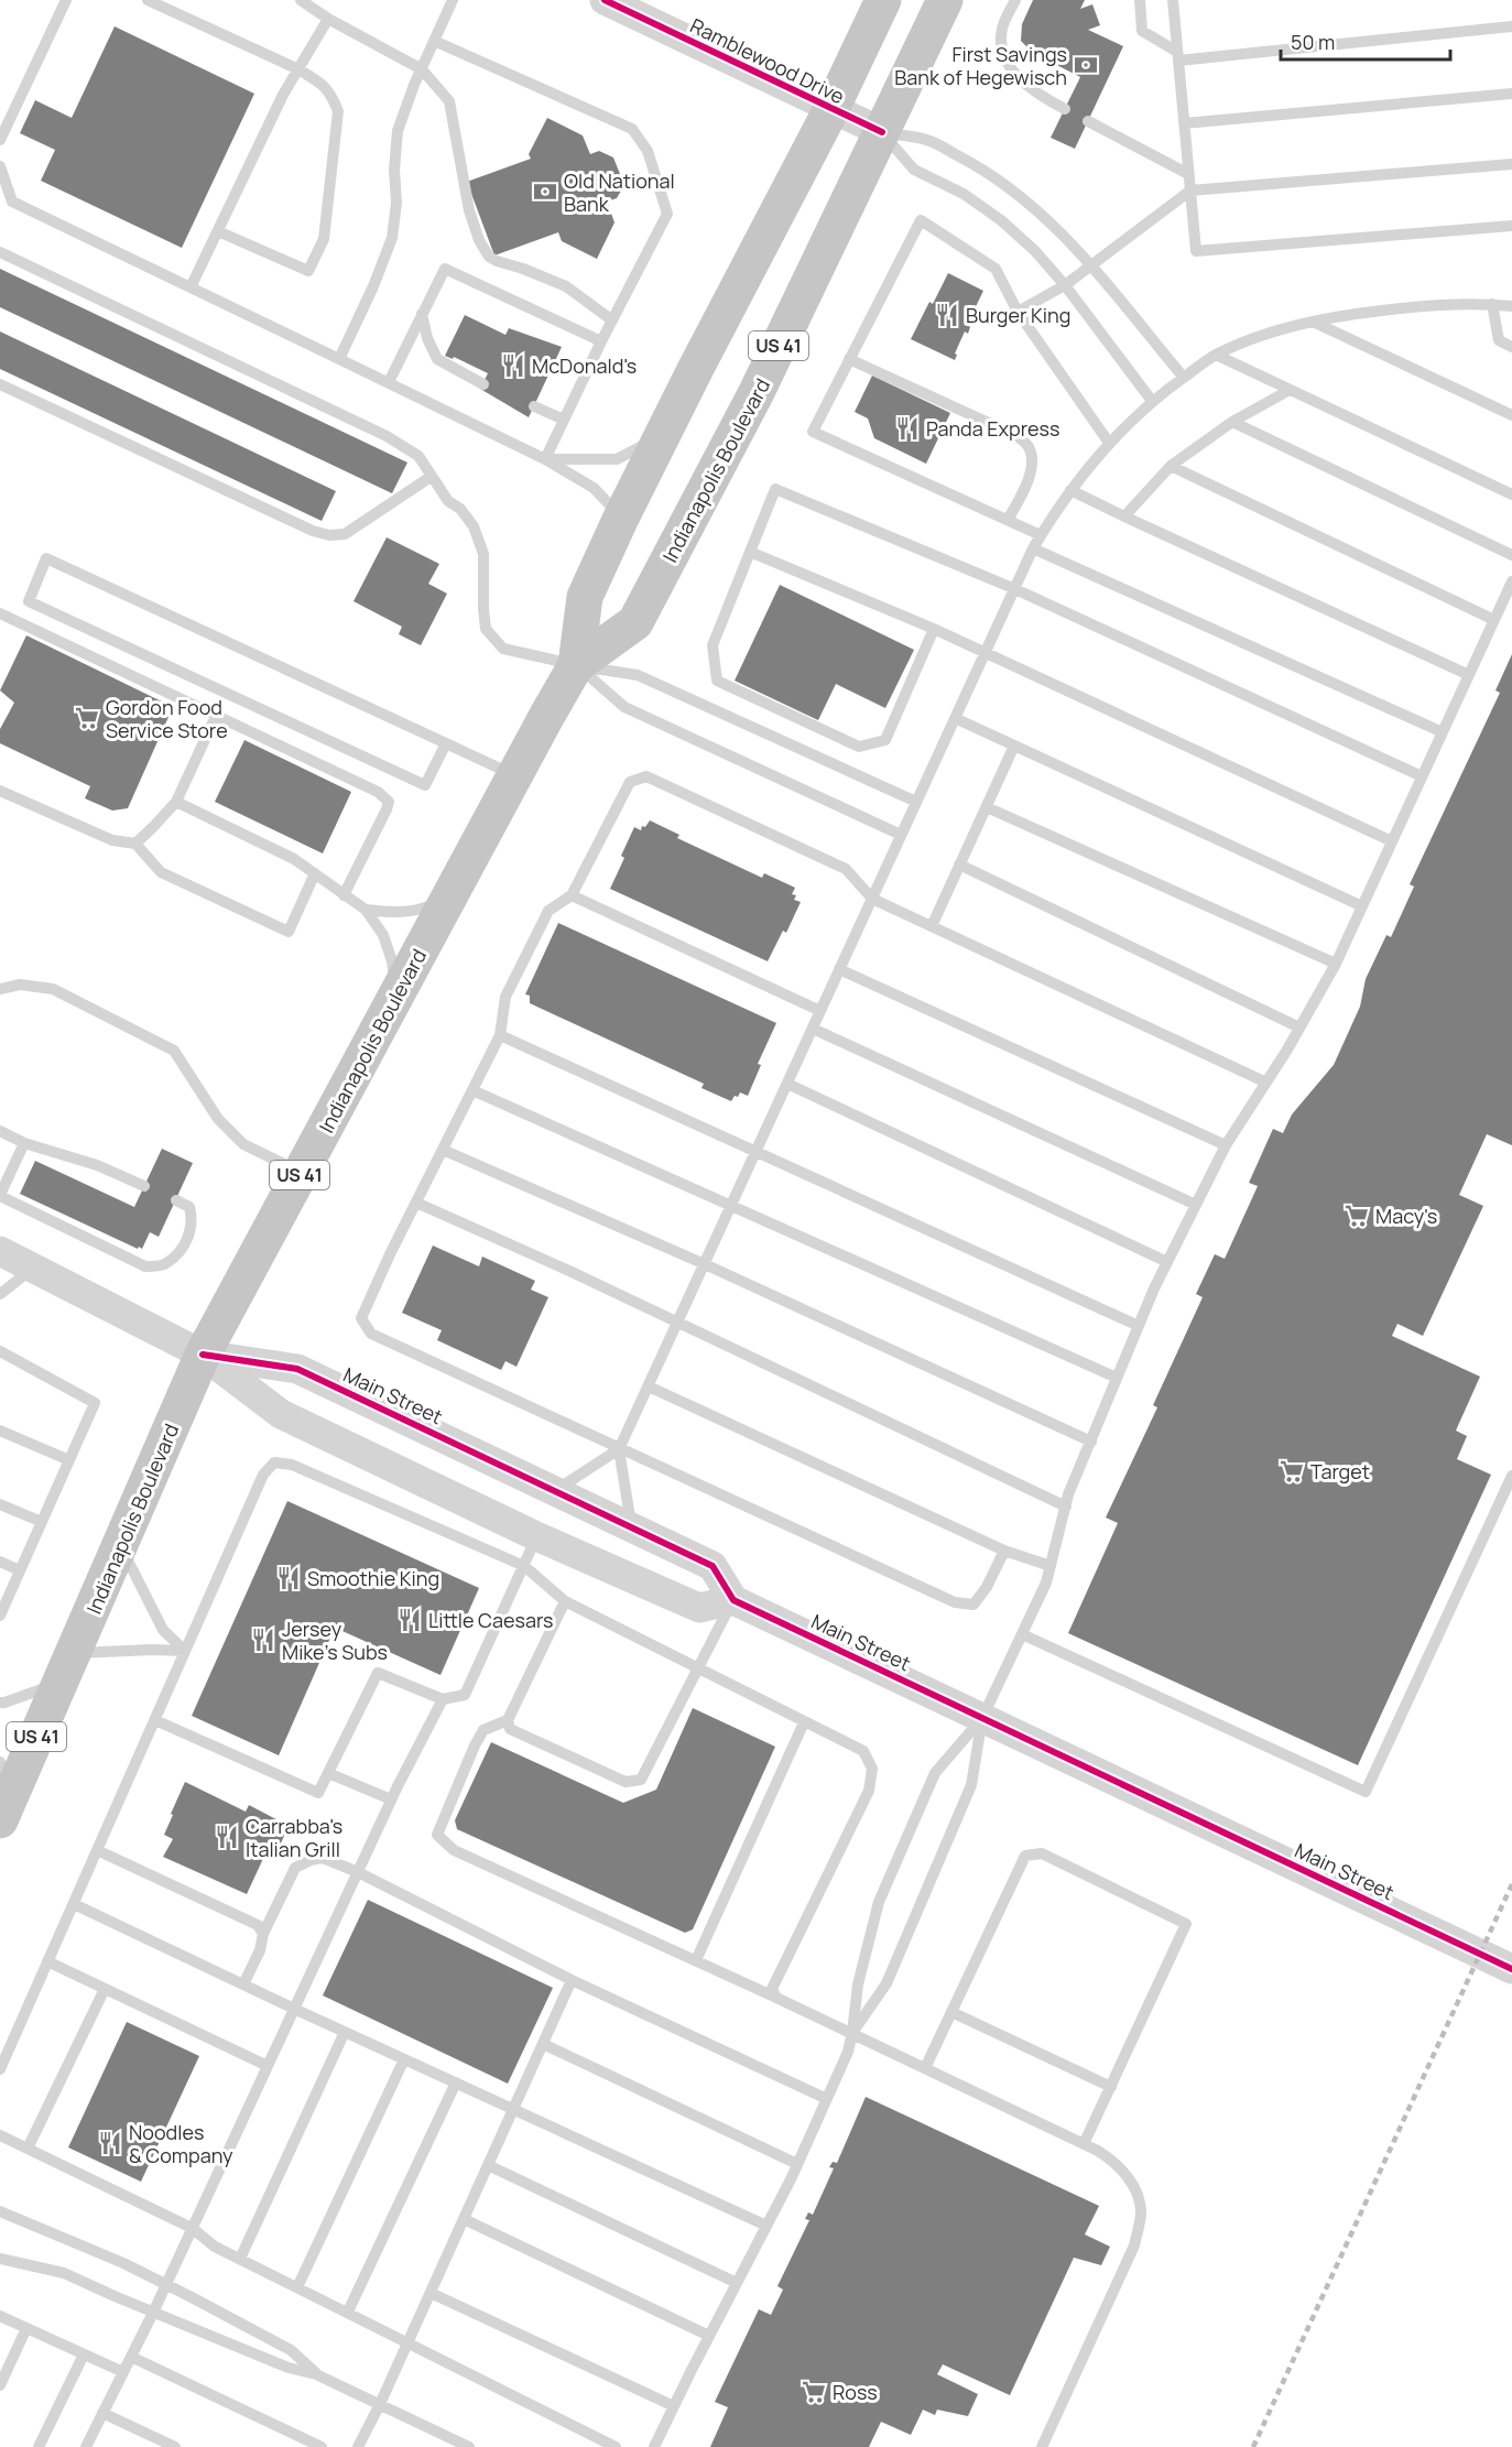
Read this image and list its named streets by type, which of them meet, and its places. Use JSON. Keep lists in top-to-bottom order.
{
  "streets": {
    "highway": ["US 41", "Indianapolis Boulevard"],
    "street": ["Ramblewood Drive", "Main Street"]
  },
  "crossings": [
    ["Ramblewood Drive", "Indianapolis Boulevard"],
    ["Indianapolis Boulevard", "Main Street"]
  ],
  "places": {
    "bank": ["First Savings Bank of Hegewisch", "Old National Bank"],
    "restaurant": [
      "Burger King",
      "McDonald's",
      "Panda Express",
      "Smoothie King",
      "Little Caesars",
      "Jersey Mike's Subs",
      "Carrabba's Italian Grill",
      "Noodles & Company"
    ],
    "supermarket": [
      "Gordon Food Service Store",
      "Macy's",
      "Target",
      "Ross"
    ]
  },
  "scale_bar": "50 m"
}
